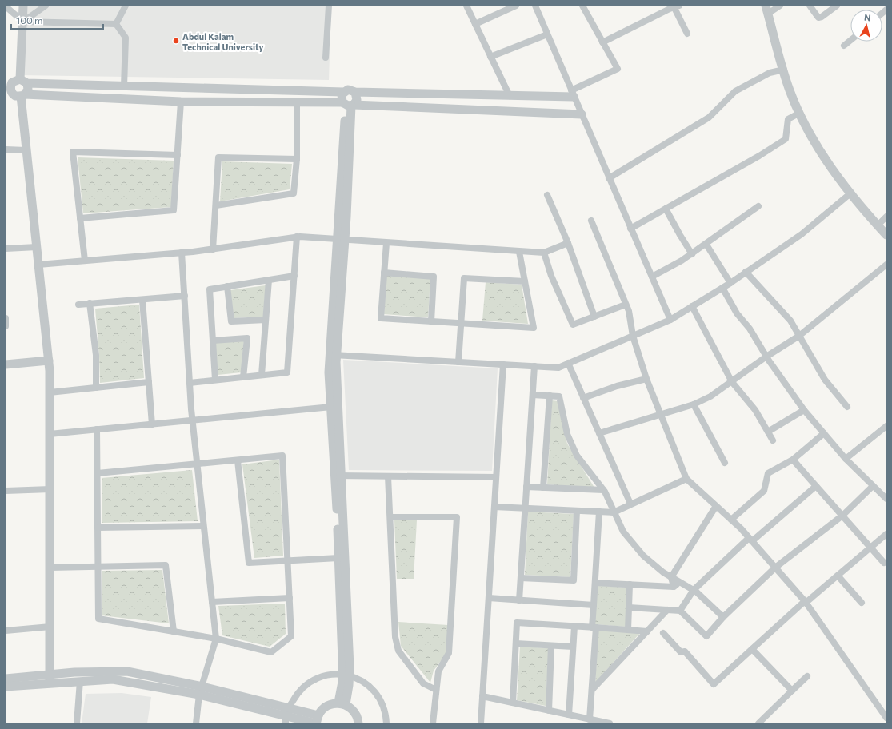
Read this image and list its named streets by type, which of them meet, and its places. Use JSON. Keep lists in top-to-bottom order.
{
  "places": ["Abdul Kalam Technical University"],
  "scale_bar": "100 m",
  "north": "top"
}
